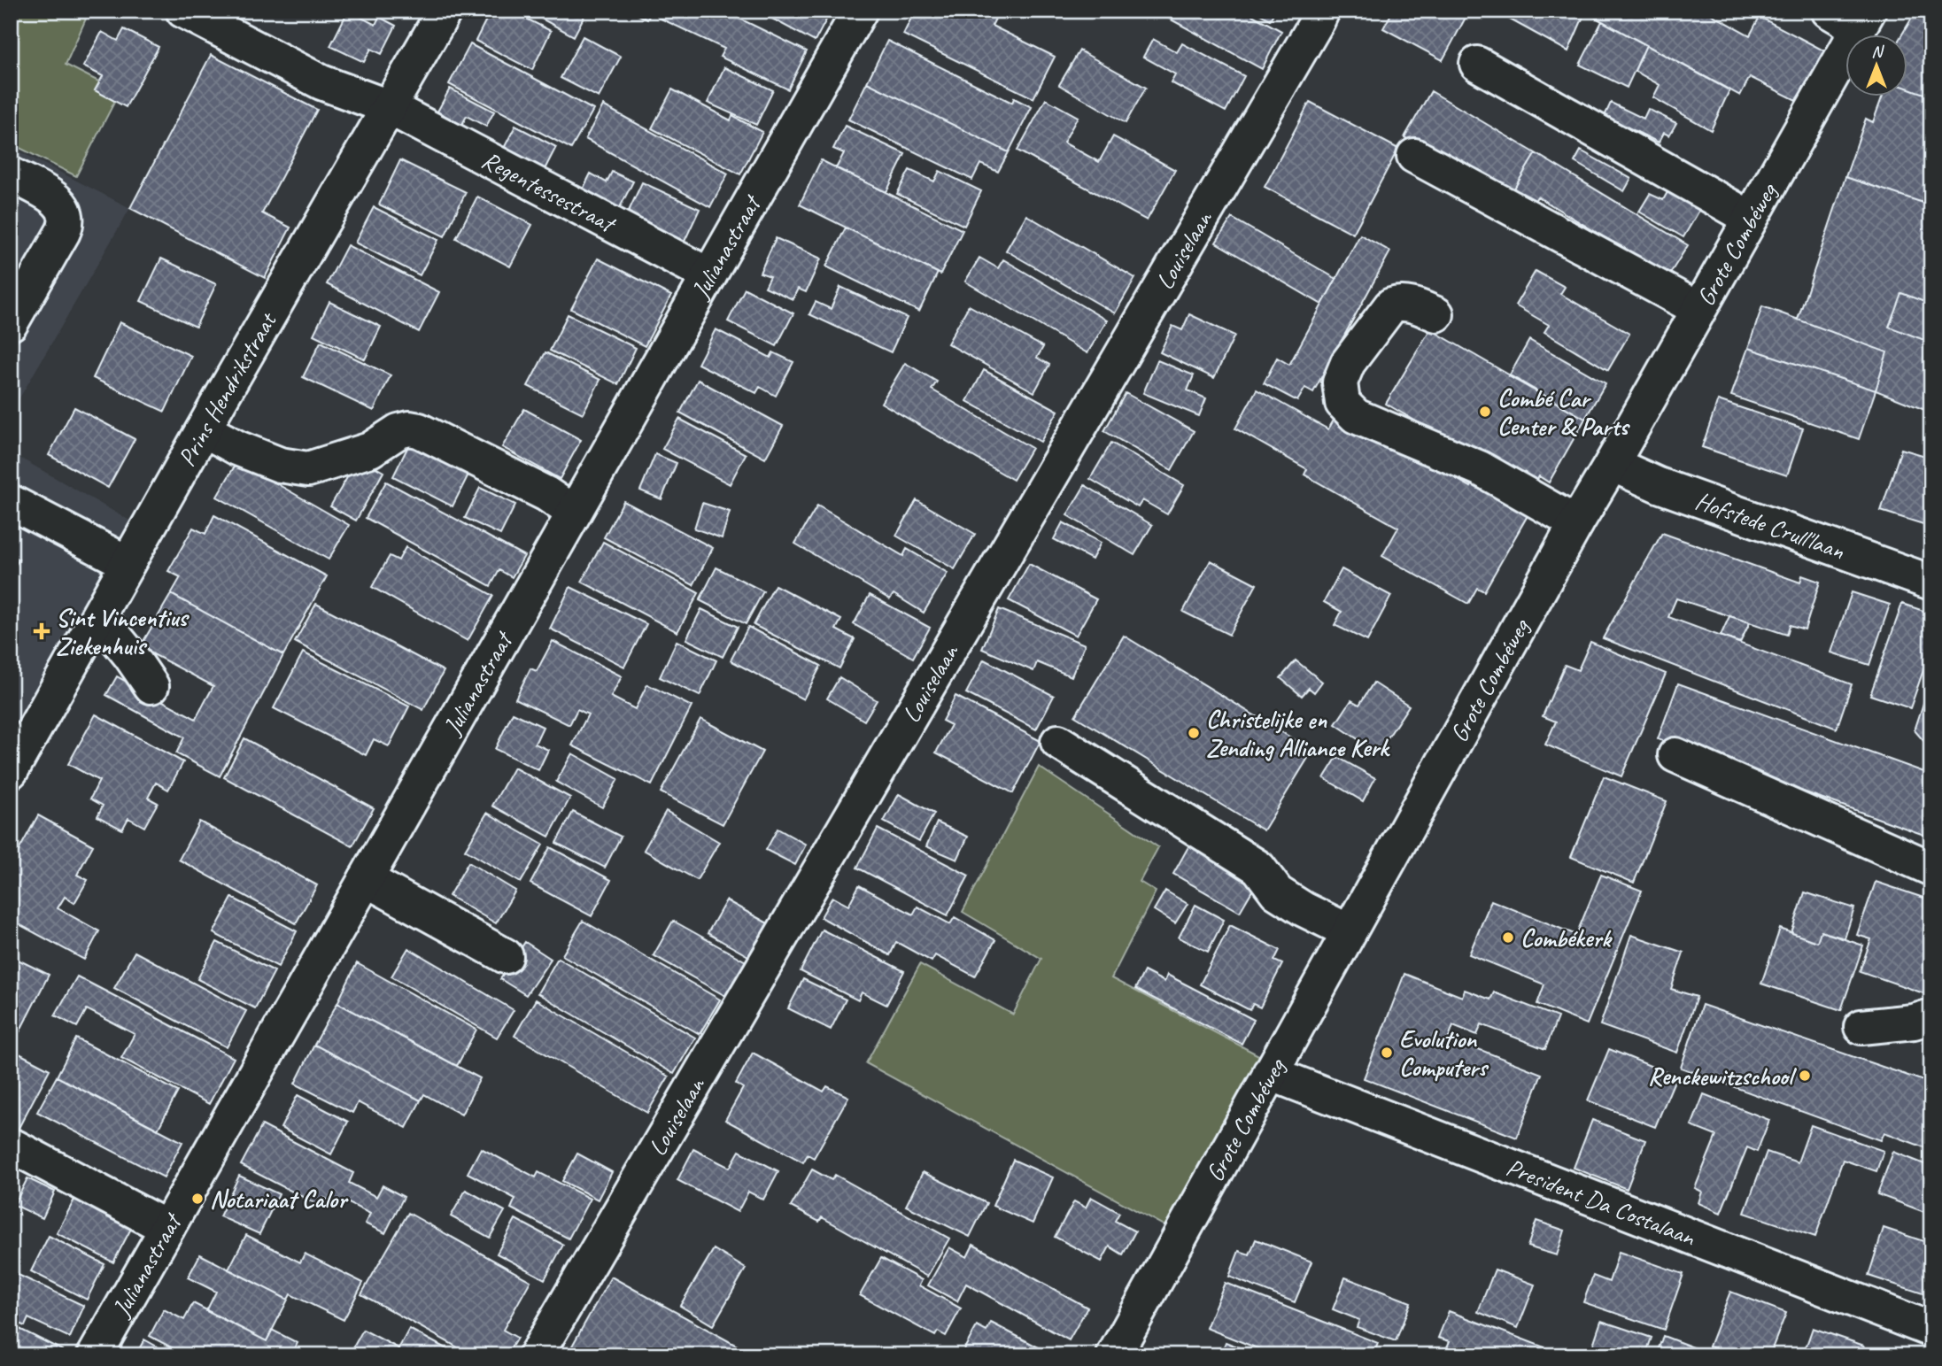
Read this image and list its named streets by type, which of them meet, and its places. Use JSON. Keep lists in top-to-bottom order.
{
  "streets": {
    "street": [
      "Regentessestraat",
      "Grote Combéweg",
      "Julianastraat",
      "Louiselaan",
      "Prins Hendrikstraat",
      "Hofstede Crull'laan",
      "President Da Costalaan"
    ]
  },
  "crossings": [
    ["Regentessestraat", "Julianastraat"],
    ["Regentessestraat", "Prins Hendrikstraat"],
    ["Grote Combéweg", "Hofstede Crull'laan"],
    ["Grote Combéweg", "President Da Costalaan"]
  ],
  "places": {
    "other": [
      "Combé Car Center & Parts",
      "Christelijke en Zending Alliance Kerk",
      "Combékerk",
      "Evolution Computers",
      "Renckewitzschool",
      "Notariaat Calor"
    ],
    "health": ["Sint Vincentius Ziekenhuis"]
  },
  "north": "top"
}
